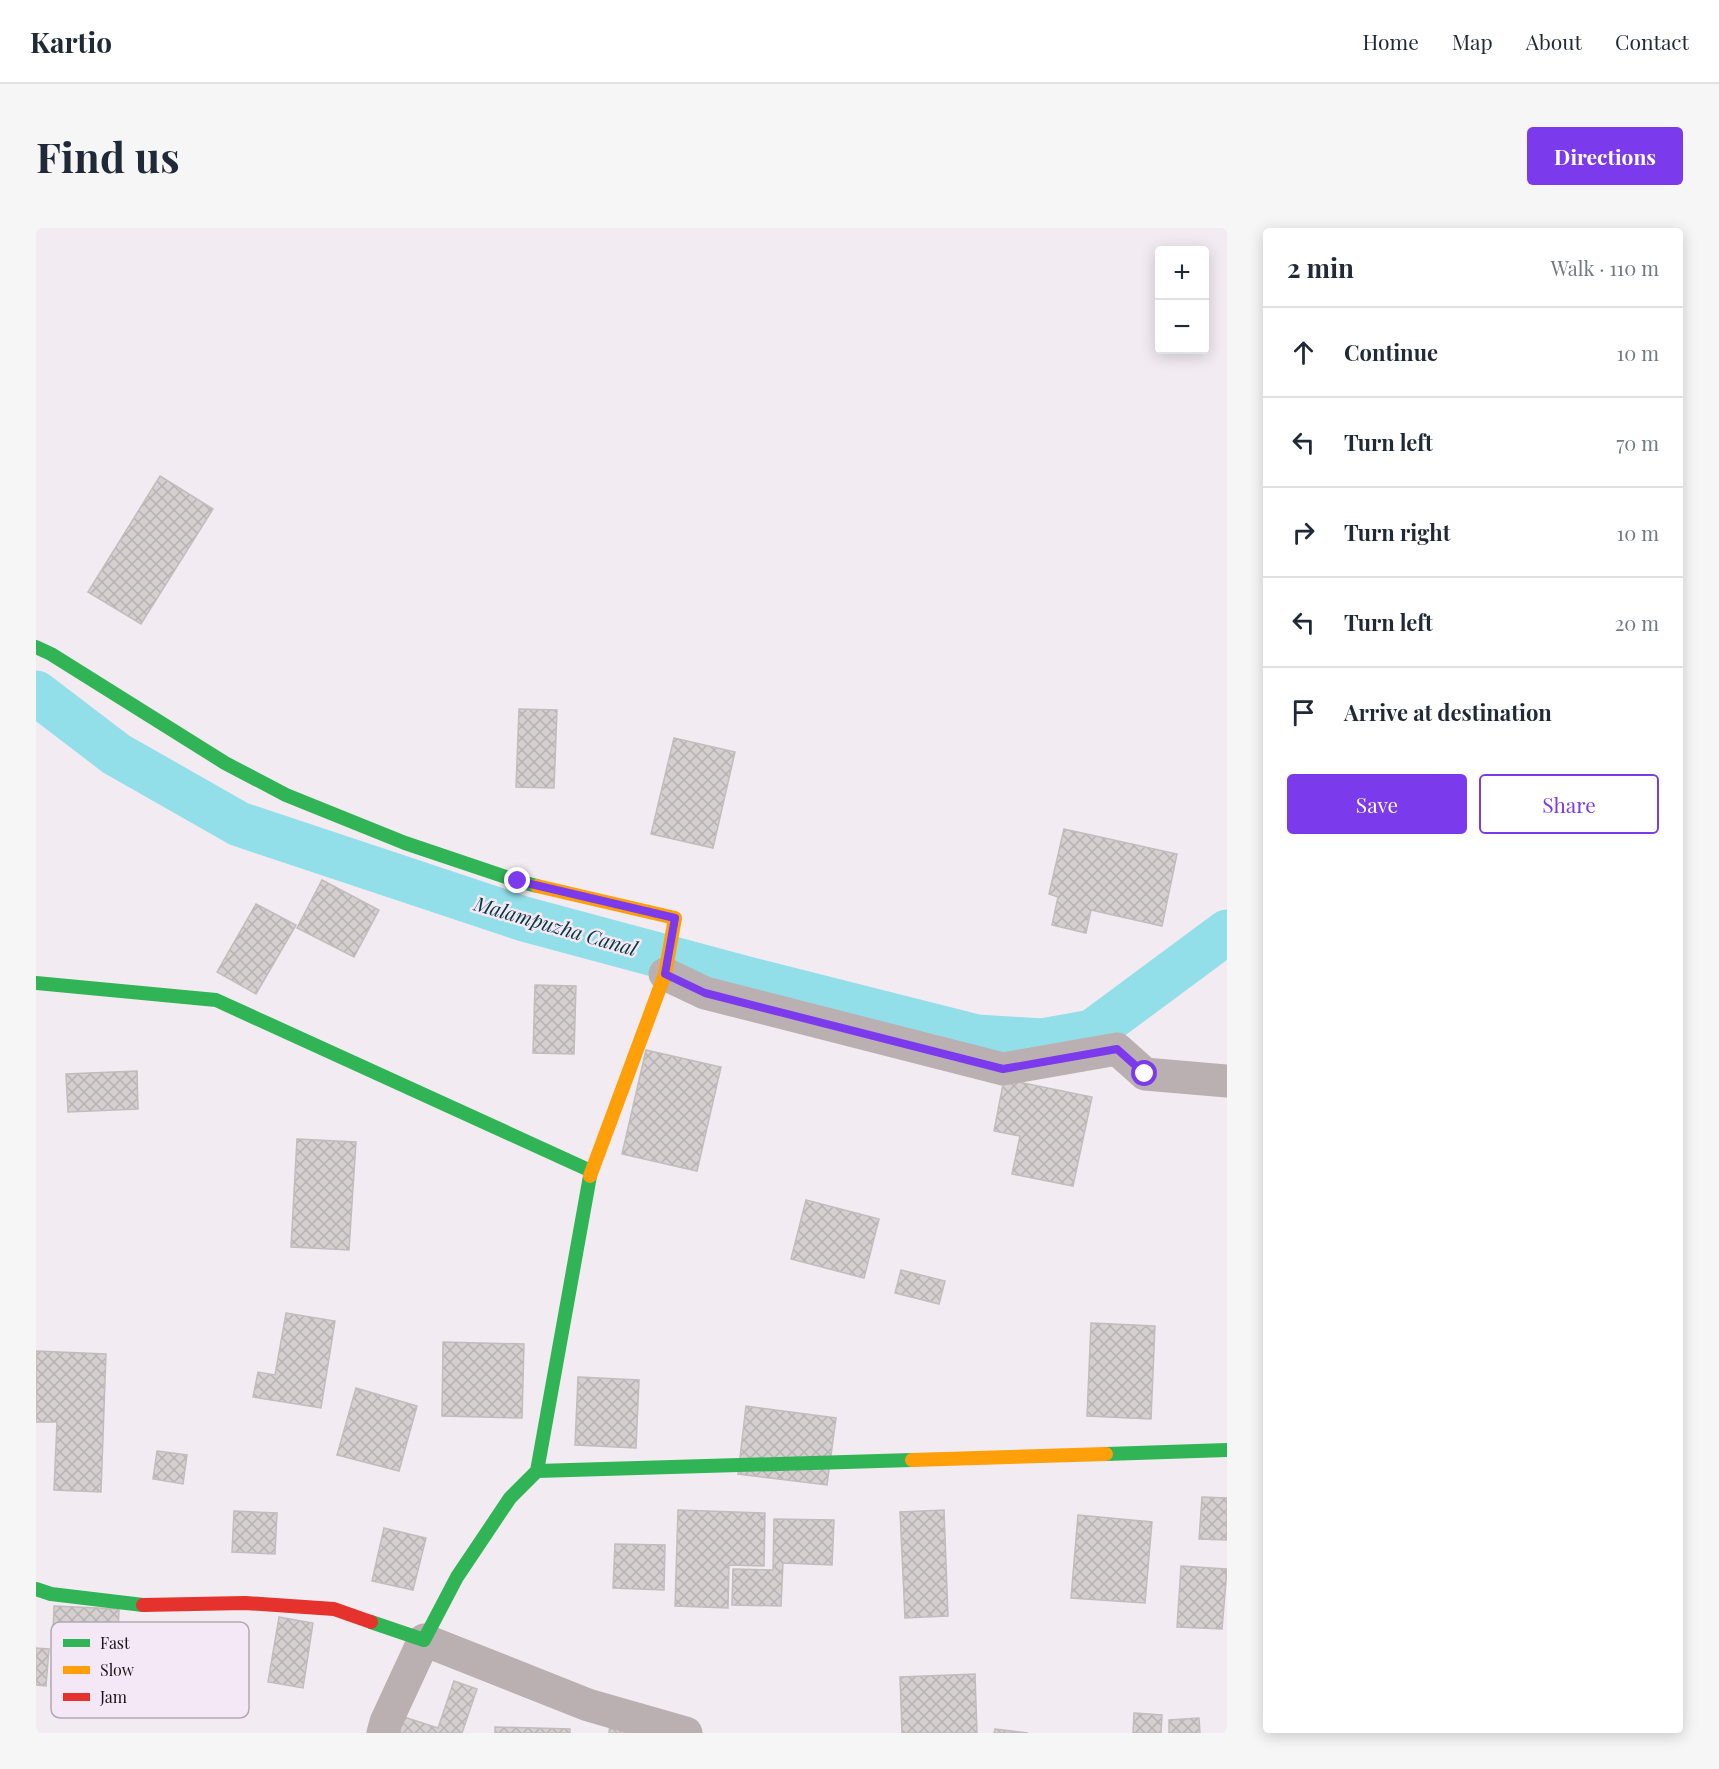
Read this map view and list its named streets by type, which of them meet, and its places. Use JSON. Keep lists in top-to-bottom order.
{
  "water": ["Malampuzha Canal"],
  "legend": ["Fast", "Slow", "Jam"],
  "page": {
    "header": "Kartio",
    "nav": [
      "Home",
      "Map",
      "About",
      "Contact"
    ],
    "buttons": [
      "Directions",
      ["Save", "Share"]
    ],
    "title": "Find us",
    "heading": ["2 min", "Walk · 110 m"],
    "map_buttons": ["+", "−"],
    "list": [
      ["Continue", "10 m"],
      ["Turn left", "70 m"],
      ["Turn right", "10 m"],
      ["Turn left", "20 m"],
      "Arrive at destination"
    ]
  }
}
